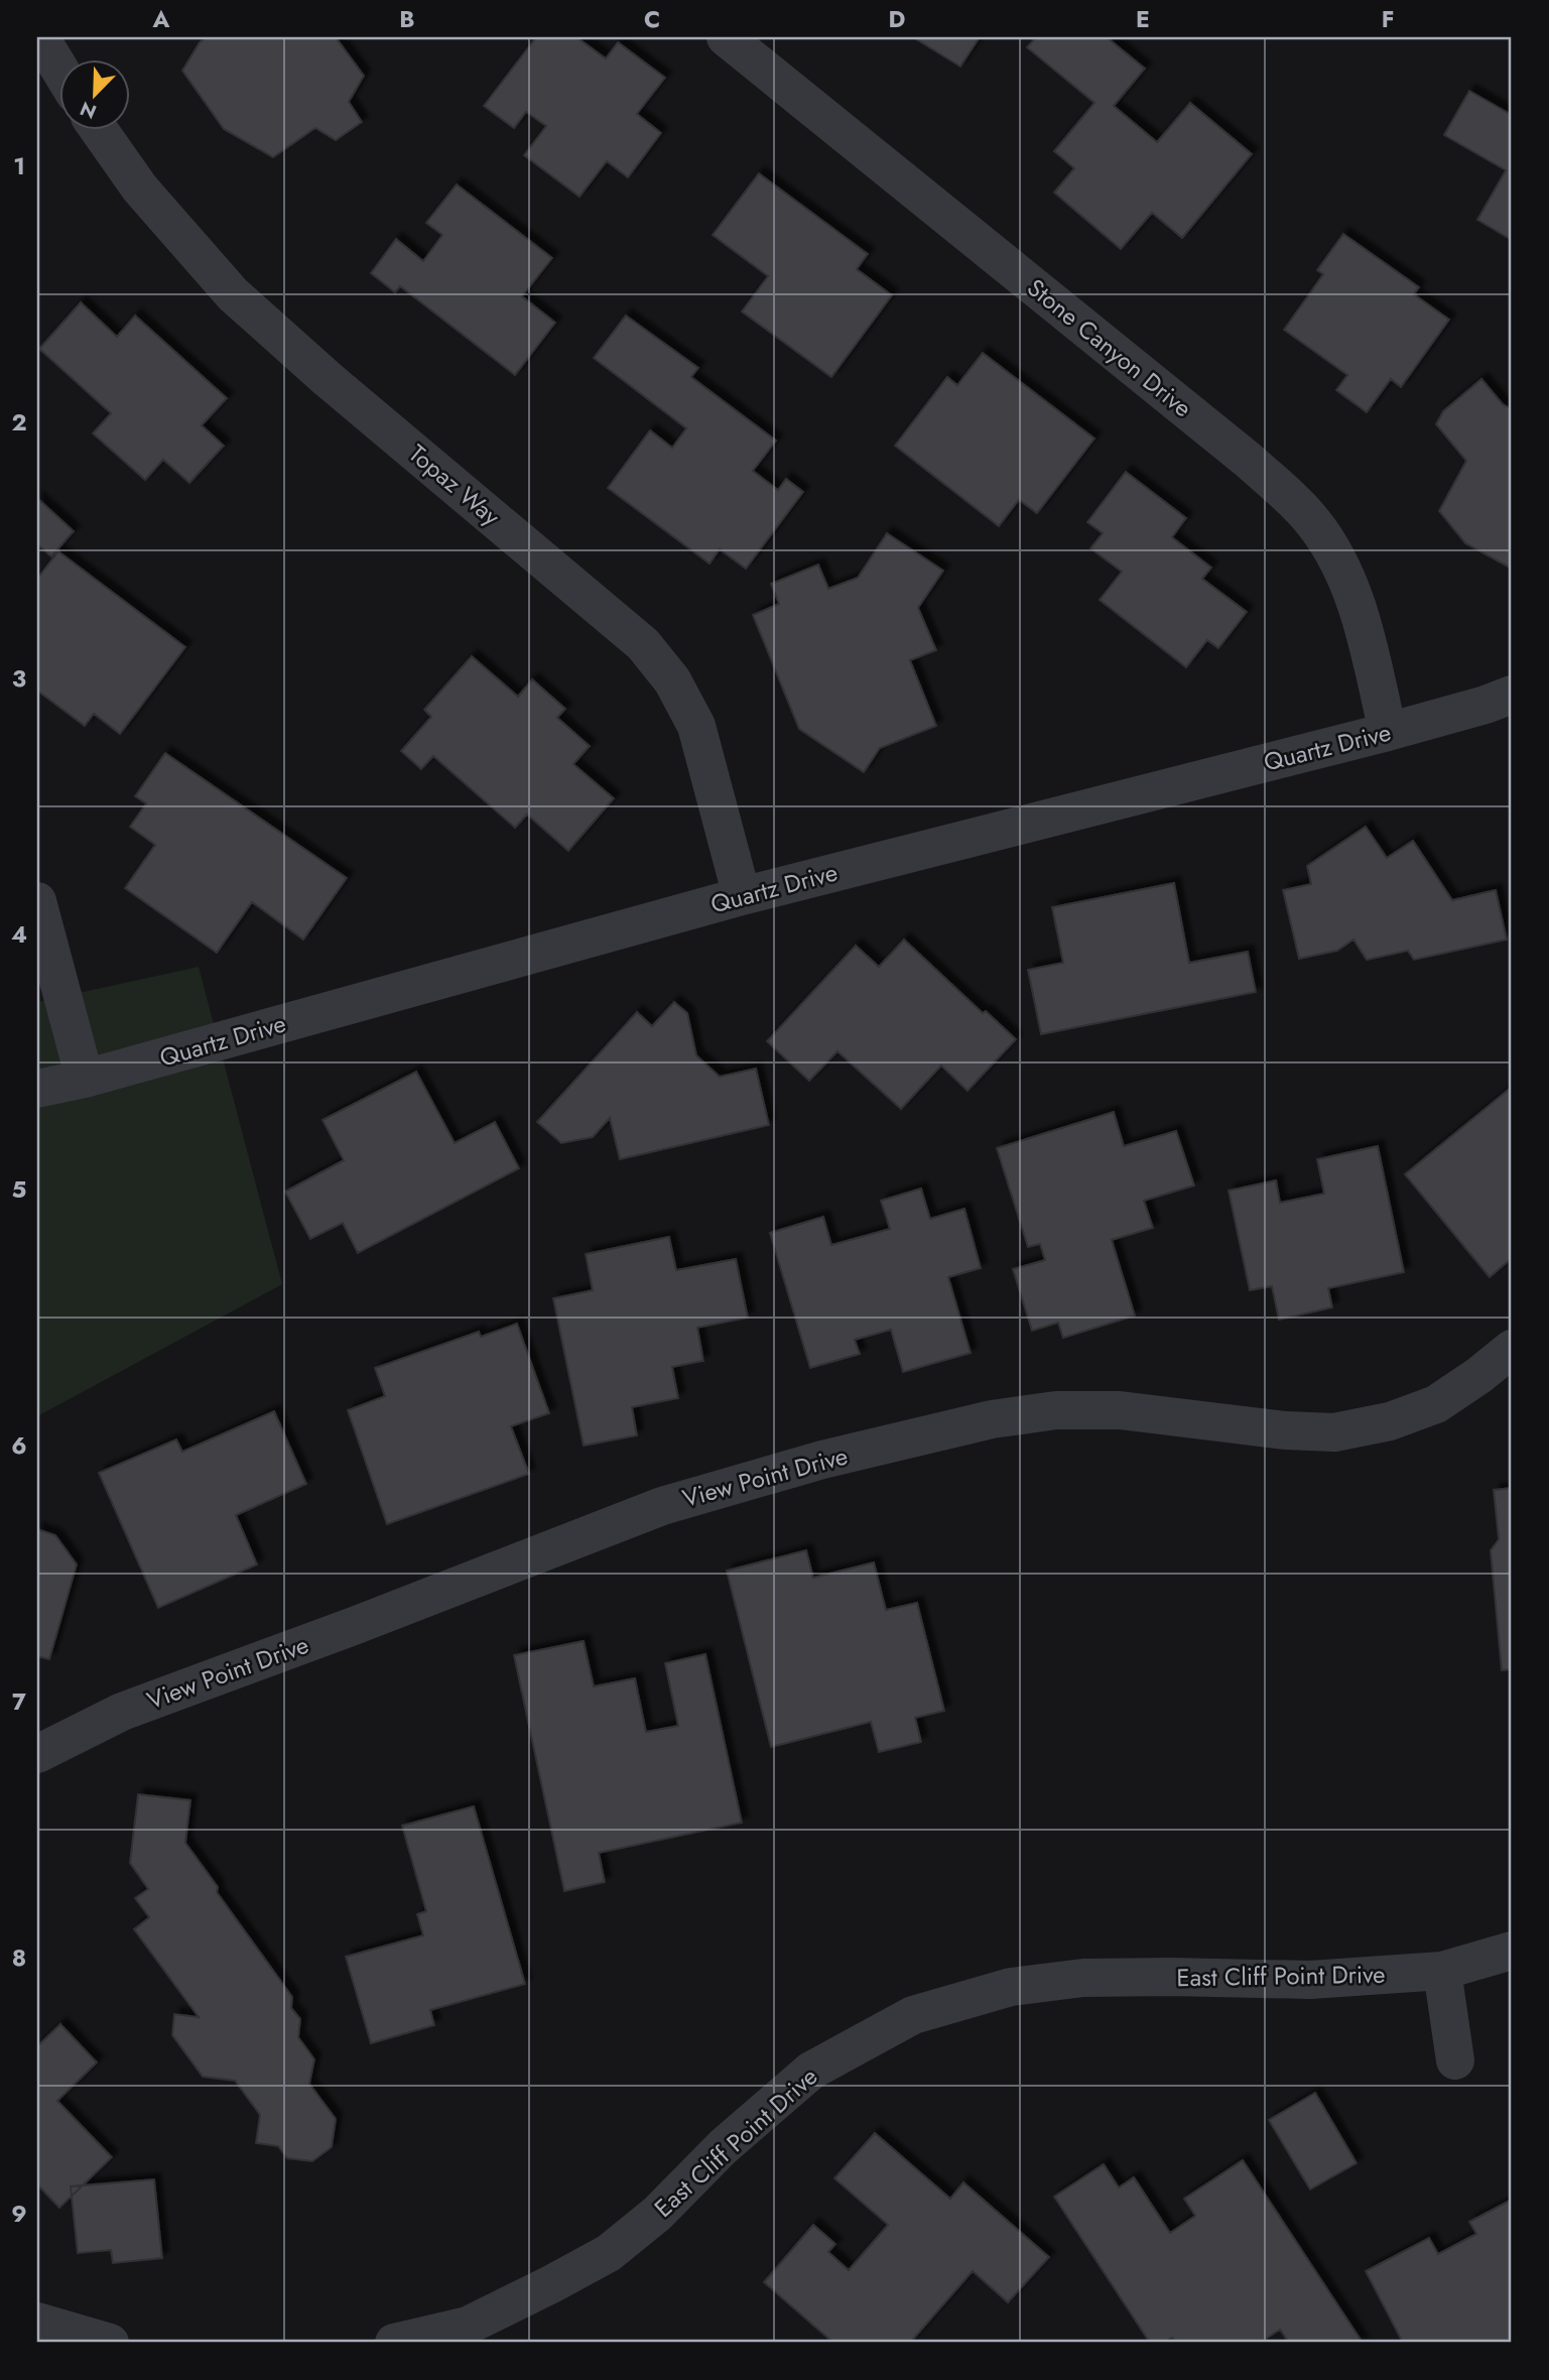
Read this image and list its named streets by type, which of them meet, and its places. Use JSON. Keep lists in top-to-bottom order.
{
  "streets": {
    "street": [
      "Stone Canyon Drive",
      "Topaz Way",
      "Quartz Drive",
      "View Point Drive",
      "East Cliff Point Drive"
    ]
  },
  "crossings": [
    ["Stone Canyon Drive", "Quartz Drive"],
    ["Topaz Way", "Quartz Drive"]
  ],
  "north": "bottom left",
  "grid": {
    "columns": [
      "A",
      "B",
      "C",
      "D",
      "E",
      "F"
    ],
    "rows": [
      "1",
      "2",
      "3",
      "4",
      "5",
      "6",
      "7",
      "8",
      "9"
    ]
  }
}
